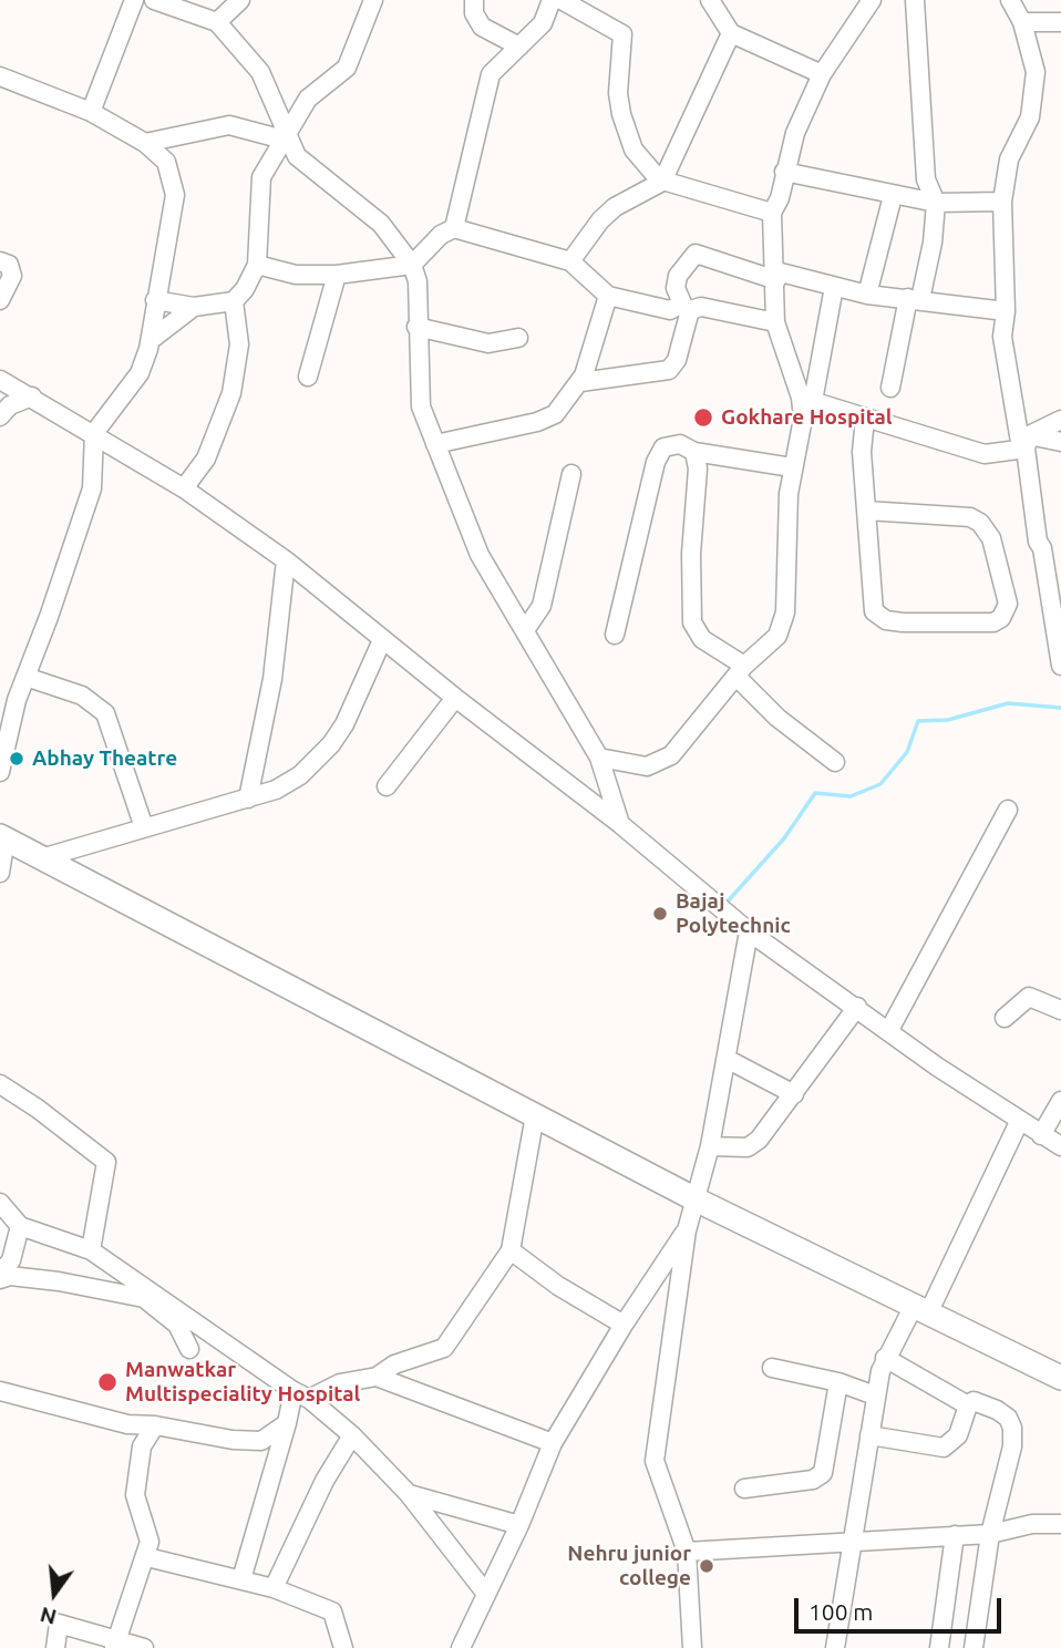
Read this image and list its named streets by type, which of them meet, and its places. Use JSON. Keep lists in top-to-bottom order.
{
  "places": [
    "Gokhare Hospital",
    "Abhay Theatre",
    "Bajaj Polytechnic",
    "Manwatkar Multispeciality Hospital",
    "Nehru junior college"
  ],
  "scale_bar": "100 m",
  "north": "bottom"
}
